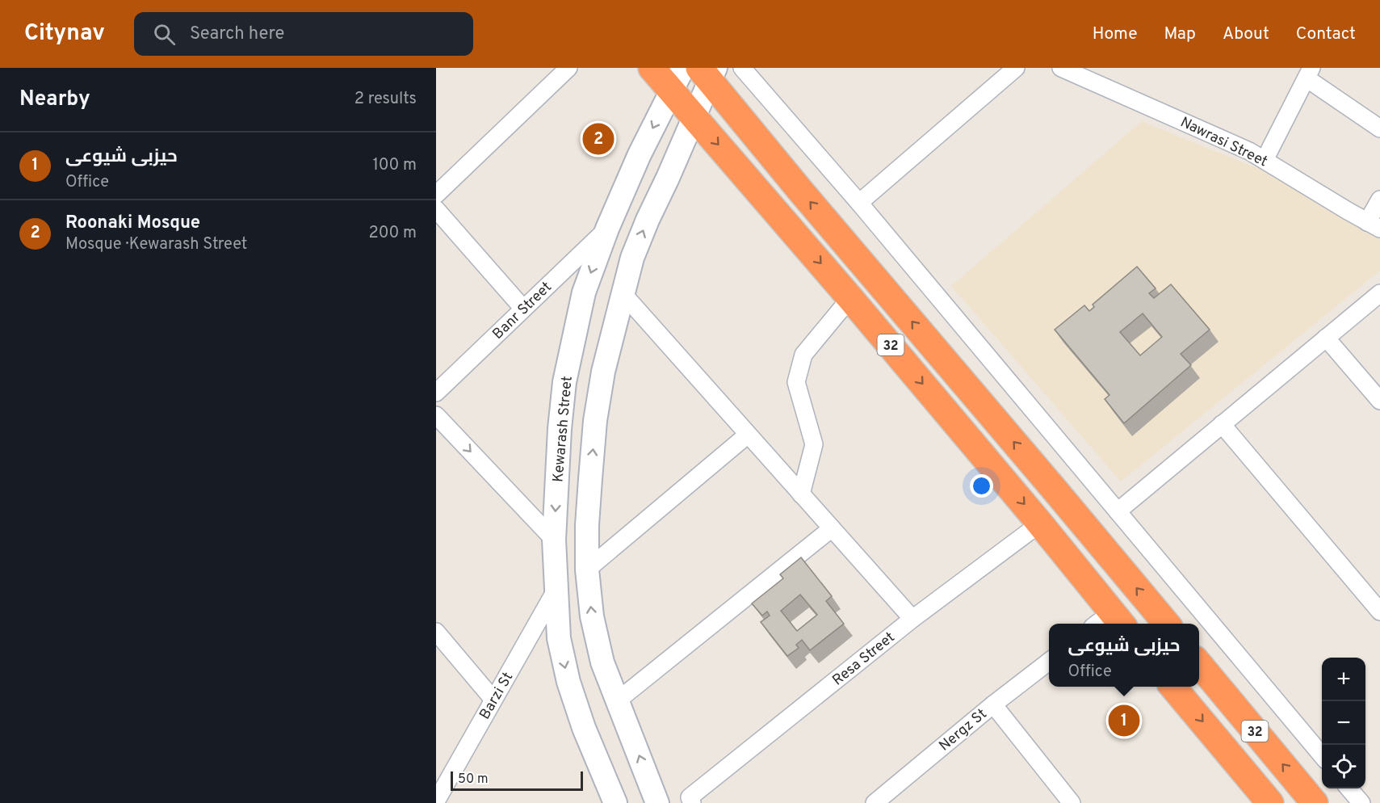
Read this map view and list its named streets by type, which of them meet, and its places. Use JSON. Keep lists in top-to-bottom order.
{
  "streets": {
    "highway": ["32"],
    "main road": ["Kewarash Street"],
    "street": [
      "Nawrasi Street",
      "Banr Street",
      "Resa Street",
      "Barzi St",
      "Nergz St"
    ]
  },
  "crossings": [
    ["Banr Street", "Kewarash Street"],
    ["32", "Kewarash Street"],
    ["32", "Resa Street"],
    ["Kewarash Street", "Barzi St"]
  ],
  "scale_bar": "50 m",
  "page": {
    "header": "Citynav",
    "search": "Search here",
    "nav": [
      "Home",
      "Map",
      "About",
      "Contact"
    ],
    "heading": ["Nearby", "2 results"],
    "pins": ["2", "1"],
    "list": [
      {
        "mark": "1",
        "name": "حیزبی شیوعی",
        "note": "Office",
        "value": "100 m"
      },
      {
        "mark": "2",
        "name": "Roonaki Mosque",
        "note": "Mosque · Kewarash Street",
        "value": "200 m"
      }
    ],
    "popup": ["حیزبی شیوعی", "Office"],
    "map_buttons": ["+", "−"],
    "scale": "50 m"
  }
}
